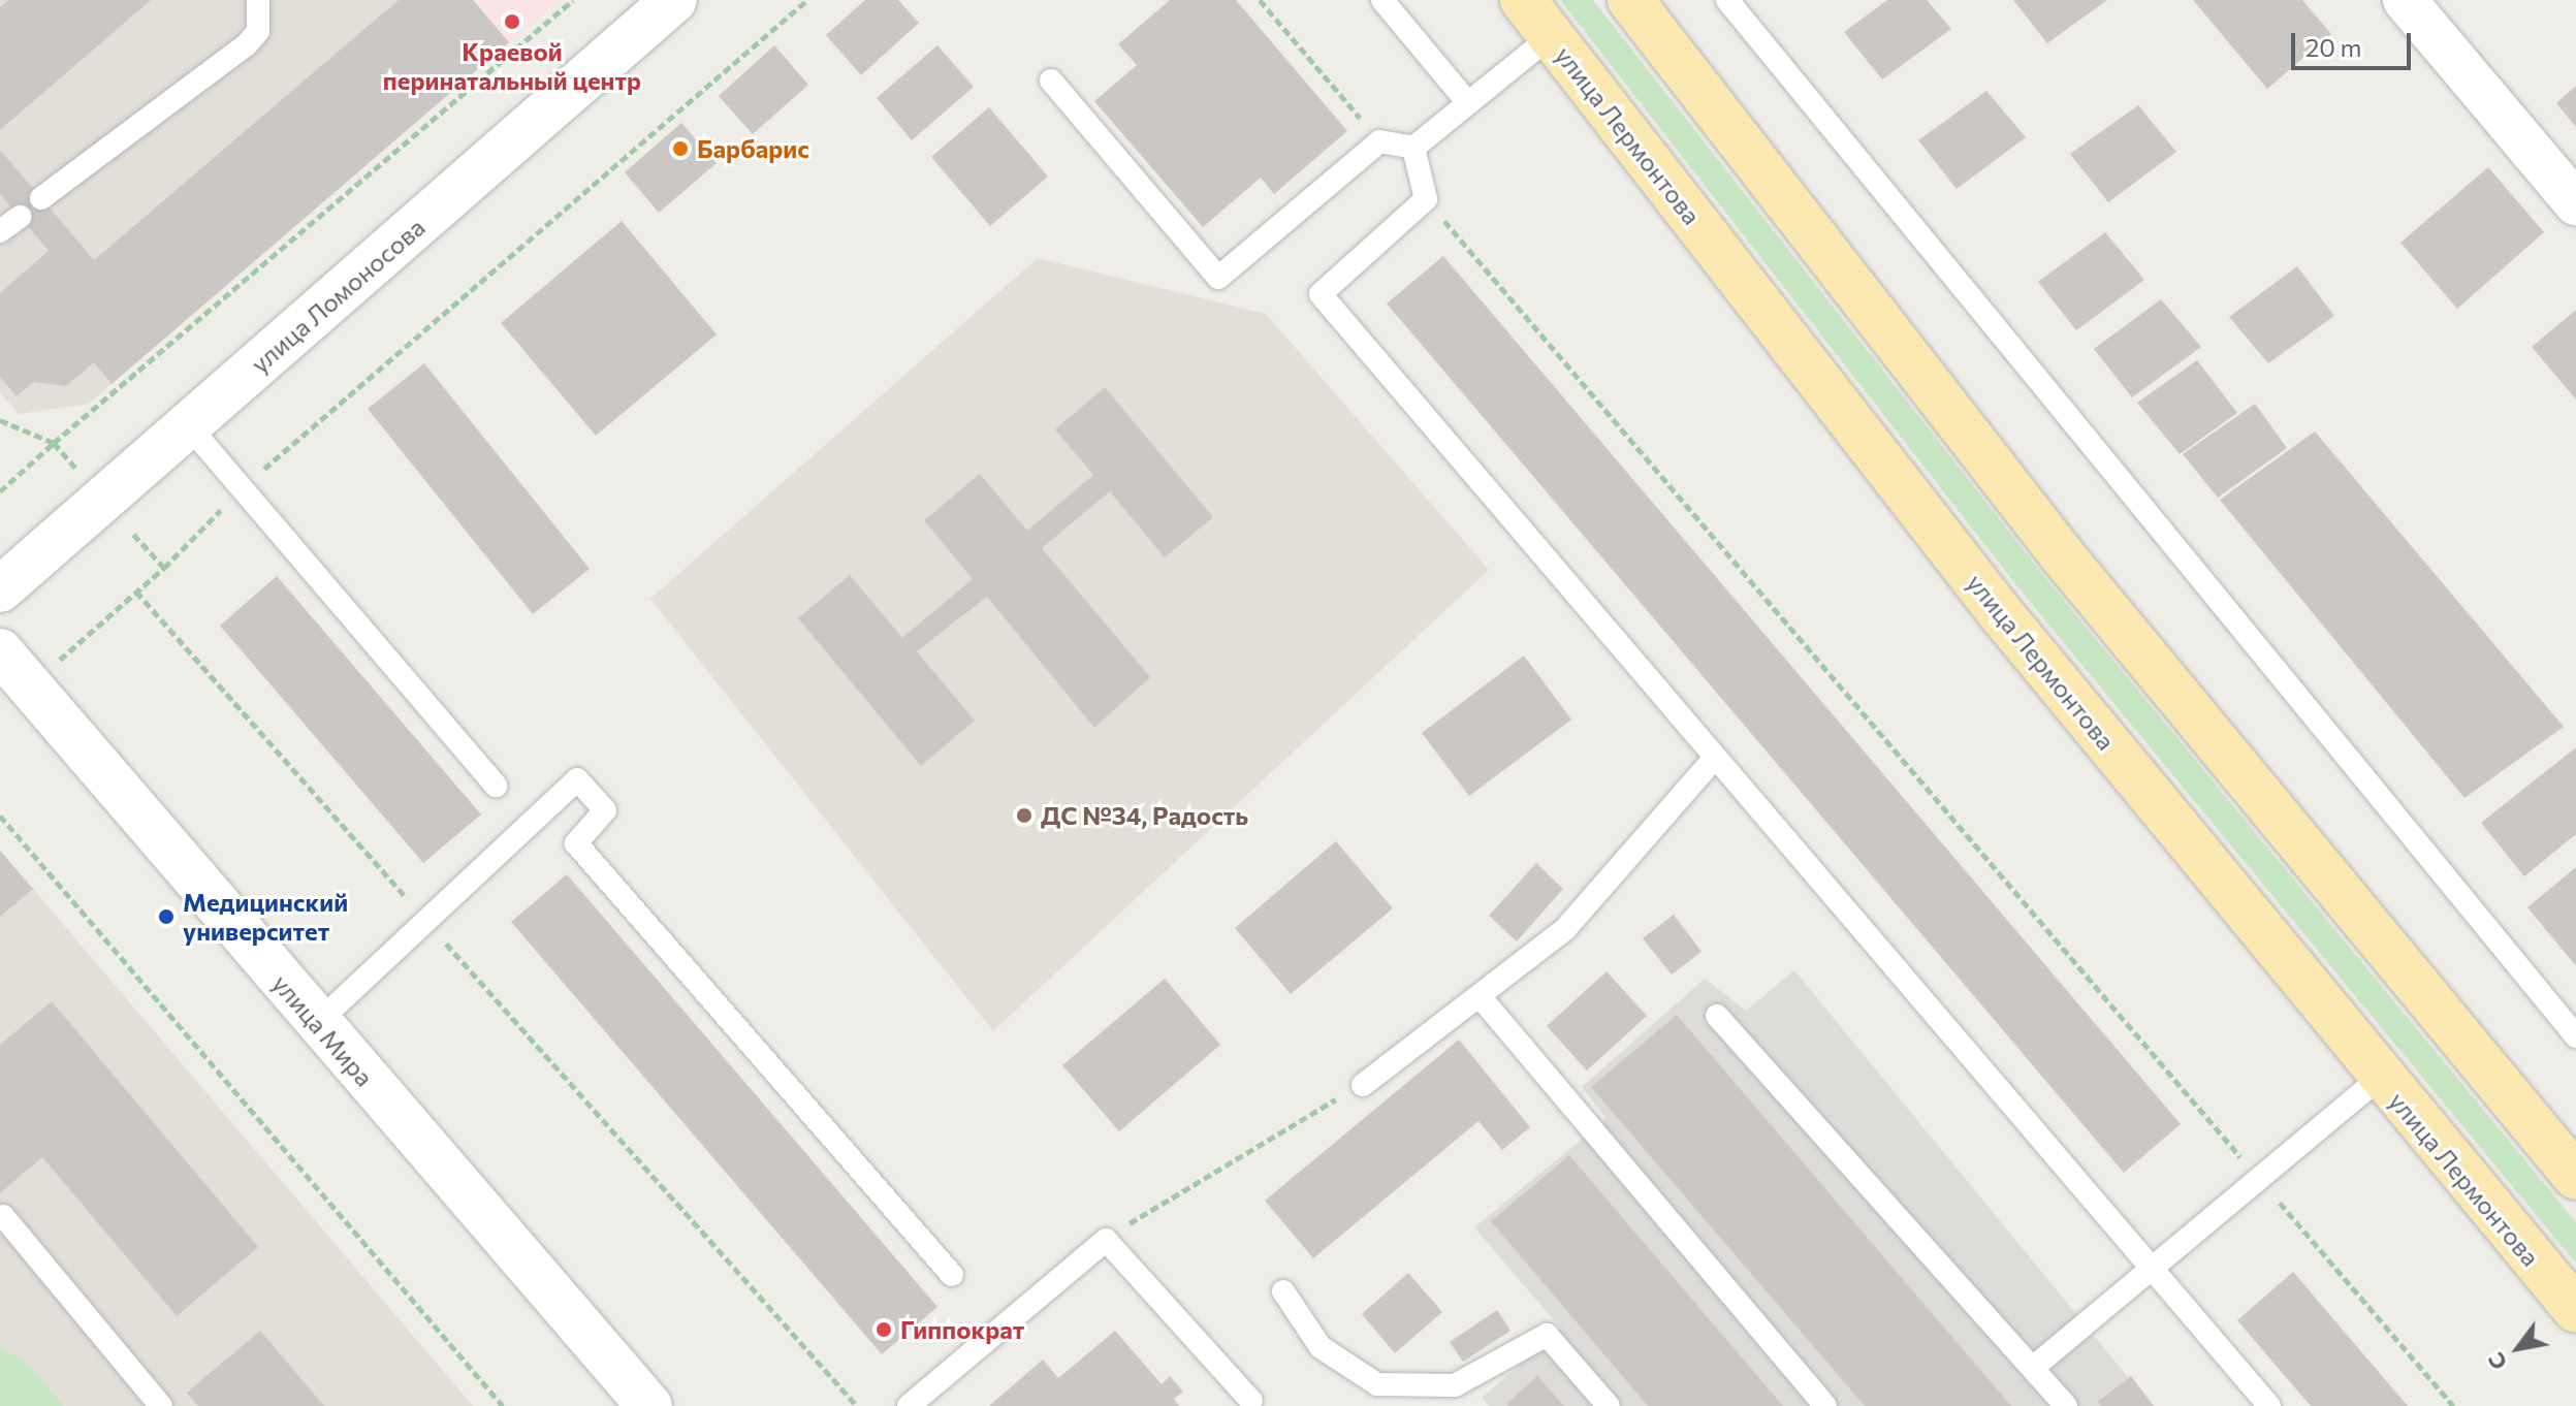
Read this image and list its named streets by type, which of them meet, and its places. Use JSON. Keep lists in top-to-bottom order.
{
  "streets": {
    "main road": ["улица Лермонтова", "улица Ломоносова", "улица Мира"]
  },
  "places": [
    "Краевой перинатальный центр",
    "Барбарис",
    "ДС №34, Радость",
    "Медицинский университет",
    "Гиппократ"
  ],
  "scale_bar": "20 m",
  "north": "bottom left"
}
